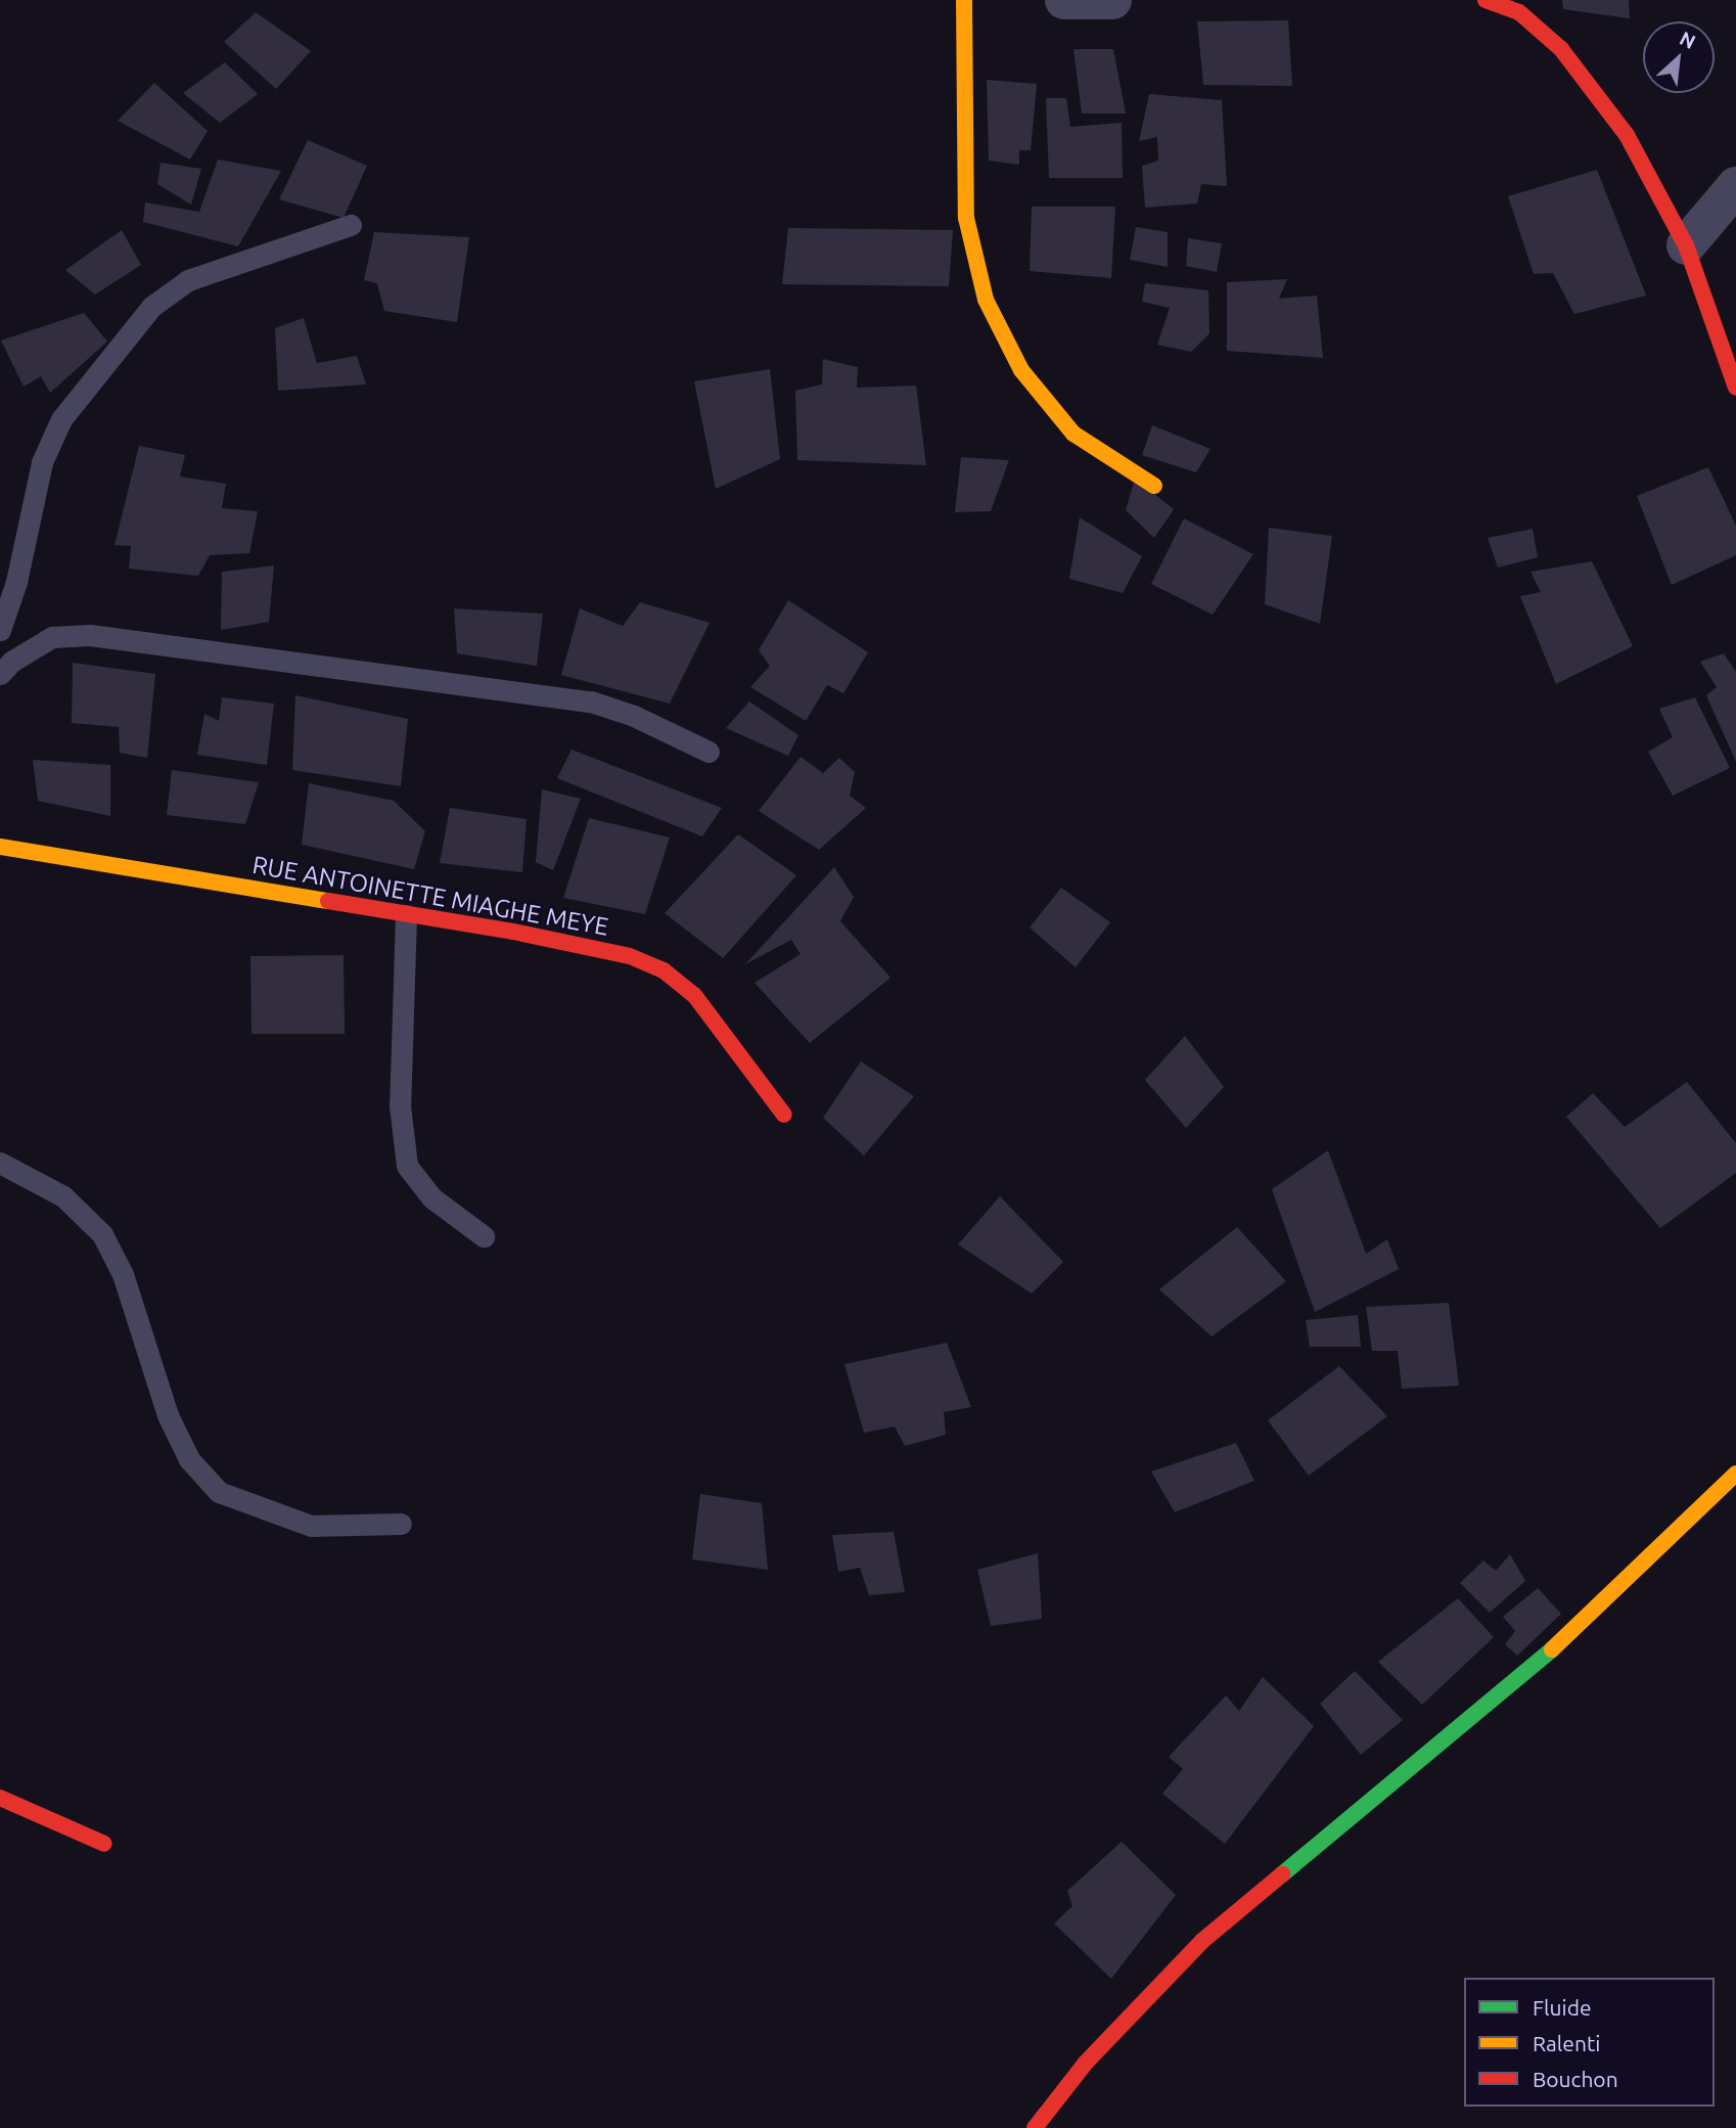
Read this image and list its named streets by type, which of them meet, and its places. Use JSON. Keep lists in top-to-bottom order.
{
  "streets": {
    "street": ["RUE ANTOINETTE MIAGHE MEYE"]
  },
  "legend": ["Fluide", "Ralenti", "Bouchon"],
  "north": "top right"
}
